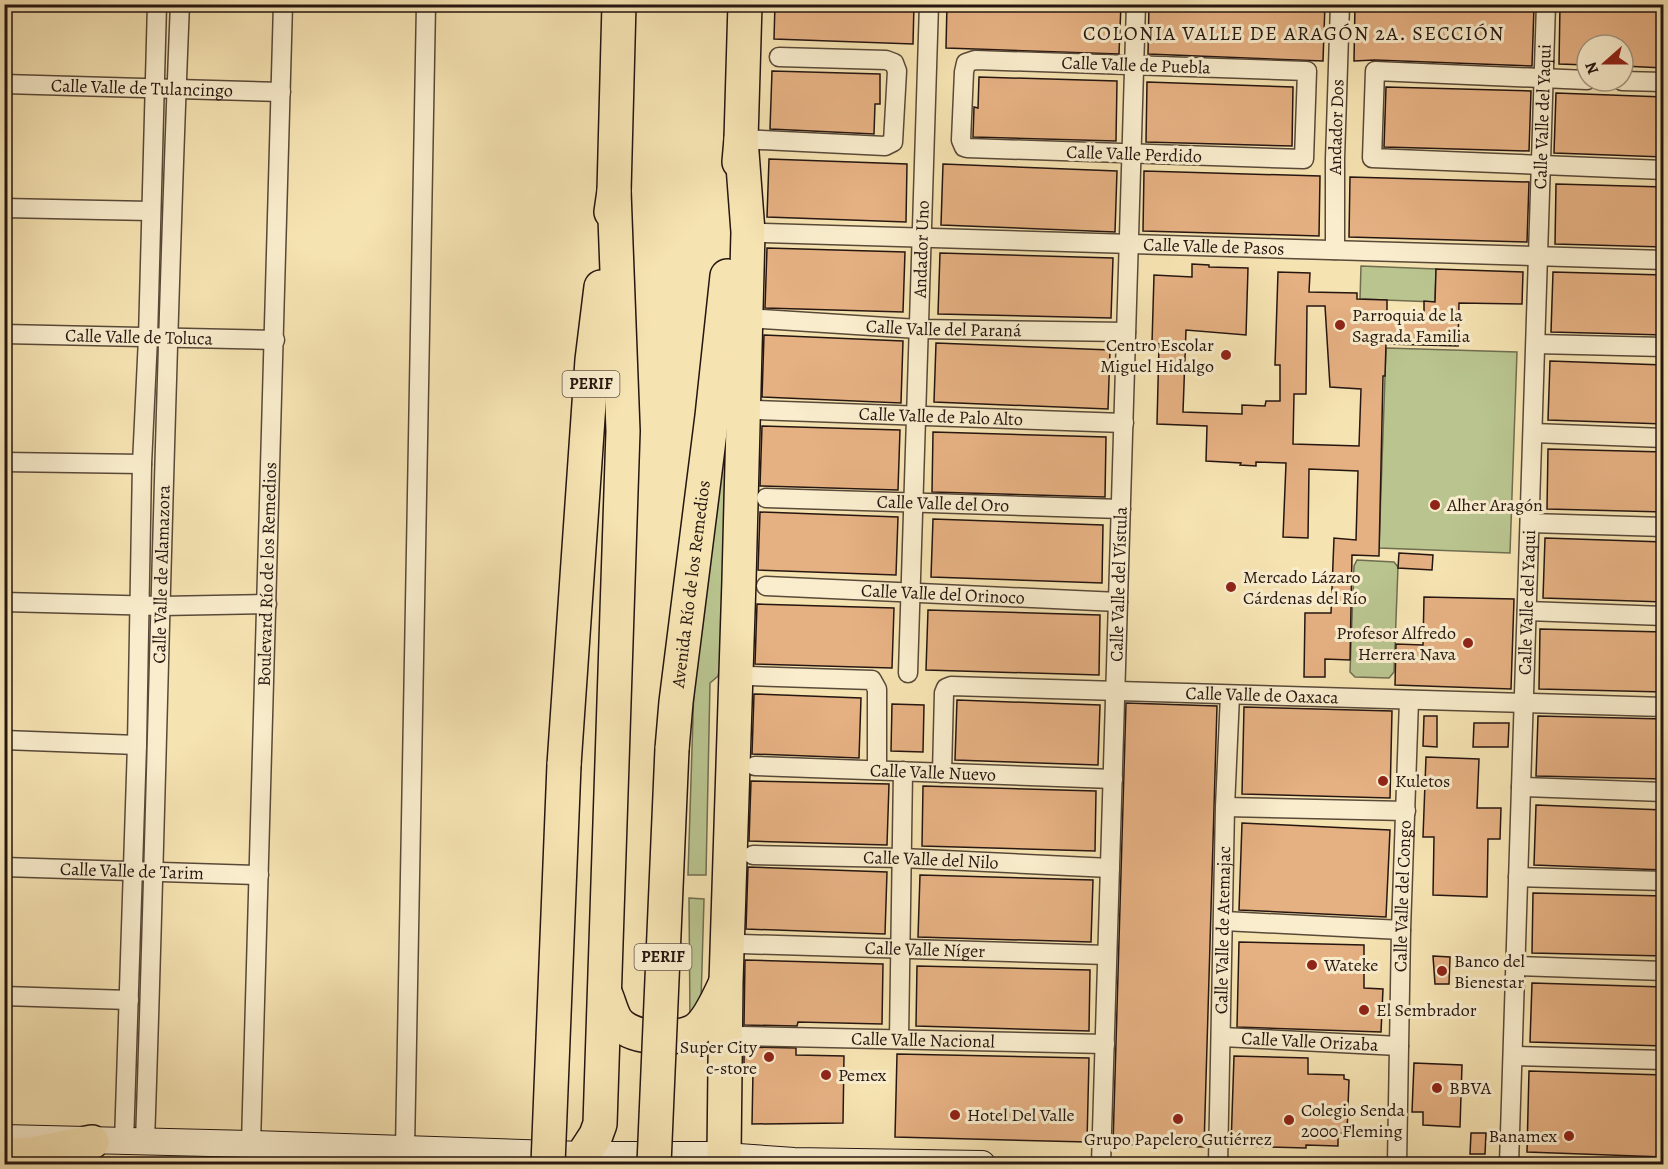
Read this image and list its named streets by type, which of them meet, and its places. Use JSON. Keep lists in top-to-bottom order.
{
  "streets": {
    "highway": ["PERIF", "Avenida Río de los Remedios"],
    "street": [
      "Calle Valle de Puebla",
      "Calle Valle de Tulancingo",
      "Calle Valle del Yaqui",
      "Andador Dos",
      "Calle Valle Perdido",
      "Calle Valle de Pasos",
      "Andador Uno",
      "Calle Valle del Paraná",
      "Calle Valle de Toluca",
      "Calle Valle de Palo Alto",
      "Calle Valle del Oro",
      "Calle Valle de Alamazora",
      "Boulevard Río de los Remedios",
      "Calle Valle del Vístula",
      "Calle Valle del Orinoco",
      "Calle Valle de Oaxaca",
      "Calle Valle Nuevo",
      "Calle Valle del Nilo",
      "Calle Valle de Tarim",
      "Calle Valle del Congo",
      "Calle Valle de Atemajac",
      "Calle Valle Níger",
      "Calle Valle Nacional",
      "Calle Valle Orizaba"
    ]
  },
  "crossings": [
    ["Calle Valle de Puebla", "Calle Valle Perdido"],
    ["Calle Valle de Puebla", "Calle Valle del Vístula"],
    ["Calle Valle de Tulancingo", "Calle Valle de Alamazora"],
    ["Calle Valle de Tulancingo", "Boulevard Río de los Remedios"],
    ["Calle Valle del Yaqui", "Calle Valle de Pasos"],
    ["Calle Valle del Yaqui", "Calle Valle de Oaxaca"],
    ["Andador Dos", "Calle Valle de Pasos"],
    ["Calle Valle Perdido", "Calle Valle del Vístula"],
    ["Calle Valle de Pasos", "Andador Uno"],
    ["Calle Valle de Pasos", "Calle Valle del Vístula"],
    ["Andador Uno", "Calle Valle del Paraná"],
    ["Andador Uno", "Calle Valle de Palo Alto"],
    ["Andador Uno", "Calle Valle del Oro"],
    ["Andador Uno", "Calle Valle del Orinoco"],
    ["Calle Valle del Paraná", "Calle Valle del Vístula"],
    ["Calle Valle de Toluca", "Calle Valle de Alamazora"],
    ["Calle Valle de Toluca", "Boulevard Río de los Remedios"],
    ["Calle Valle de Palo Alto", "Calle Valle del Vístula"],
    ["Calle Valle del Oro", "Calle Valle del Vístula"],
    ["Calle Valle de Alamazora", "Calle Valle de Tarim"],
    ["Boulevard Río de los Remedios", "Calle Valle de Tarim"],
    ["Calle Valle del Vístula", "Calle Valle del Orinoco"],
    ["Calle Valle del Vístula", "Calle Valle de Oaxaca"],
    ["Calle Valle del Vístula", "Calle Valle Nuevo"],
    ["Calle Valle del Vístula", "Calle Valle del Nilo"],
    ["Calle Valle del Vístula", "Calle Valle Níger"],
    ["Calle Valle del Vístula", "Calle Valle Nacional"],
    ["Calle Valle de Oaxaca", "Calle Valle Nuevo"],
    ["Calle Valle de Oaxaca", "Calle Valle del Congo"],
    ["Calle Valle de Oaxaca", "Calle Valle de Atemajac"],
    ["Calle Valle del Congo", "Calle Valle Orizaba"],
    ["Calle Valle de Atemajac", "Calle Valle Orizaba"]
  ],
  "districts": ["COLONIA VALLE DE ARAGÓN 2A. SECCIÓN"],
  "places": [
    "Parroquia de la Sagrada Familia",
    "Centro Escolar Miguel Hidalgo",
    "Alher Aragón",
    "Mercado Lázaro Cárdenas del Río",
    "Profesor Alfredo Herrera Nava",
    "Kuletos",
    "Wateke",
    "Banco del Bienestar",
    "El Sembrador",
    "Super City c-store",
    "Pemex",
    "BBVA",
    "Hotel Del Valle",
    "Grupo Papelero Gutiérrez",
    "Colegio Senda 2000 Fleming",
    "Banamex"
  ],
  "north": "left"
}
